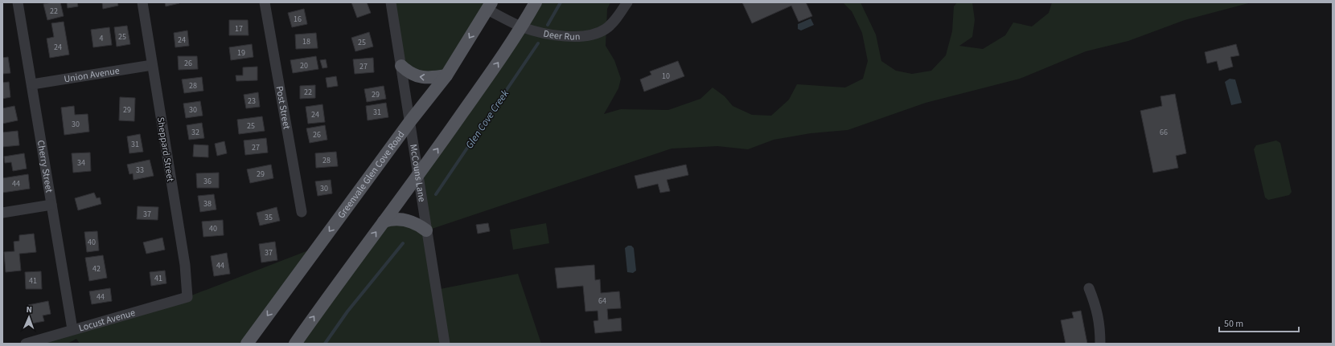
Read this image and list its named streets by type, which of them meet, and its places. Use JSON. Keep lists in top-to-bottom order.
{
  "streets": {
    "main road": ["Greenvale Glen Cove Road"],
    "street": [
      "Deer Run",
      "Union Avenue",
      "Post Street",
      "Sheppard Street",
      "Cherry Street",
      "McCouns Lane",
      "Locust Avenue"
    ]
  },
  "crossings": [
    ["Deer Run", "Greenvale Glen Cove Road"],
    ["Union Avenue", "Sheppard Street"],
    ["Union Avenue", "Cherry Street"],
    ["Sheppard Street", "Locust Avenue"],
    ["Cherry Street", "Locust Avenue"],
    ["McCouns Lane", "Greenvale Glen Cove Road"]
  ],
  "water": ["Glen Cove Creek"],
  "house_numbers": [
    "22",
    "16",
    "17",
    "25",
    "4",
    "24",
    "18",
    "25",
    "24",
    "19",
    "26",
    "20",
    "27",
    "10",
    "28",
    "22",
    "29",
    "23",
    "29",
    "30",
    "31",
    "24",
    "30",
    "25",
    "32",
    "66",
    "26",
    "31",
    "27",
    "28",
    "34",
    "33",
    "29",
    "36",
    "44",
    "30",
    "38",
    "37",
    "35",
    "40",
    "40",
    "37",
    "44",
    "42",
    "41",
    "41",
    "44",
    "64"
  ],
  "scale_bar": "50 m",
  "north": "top"
}
